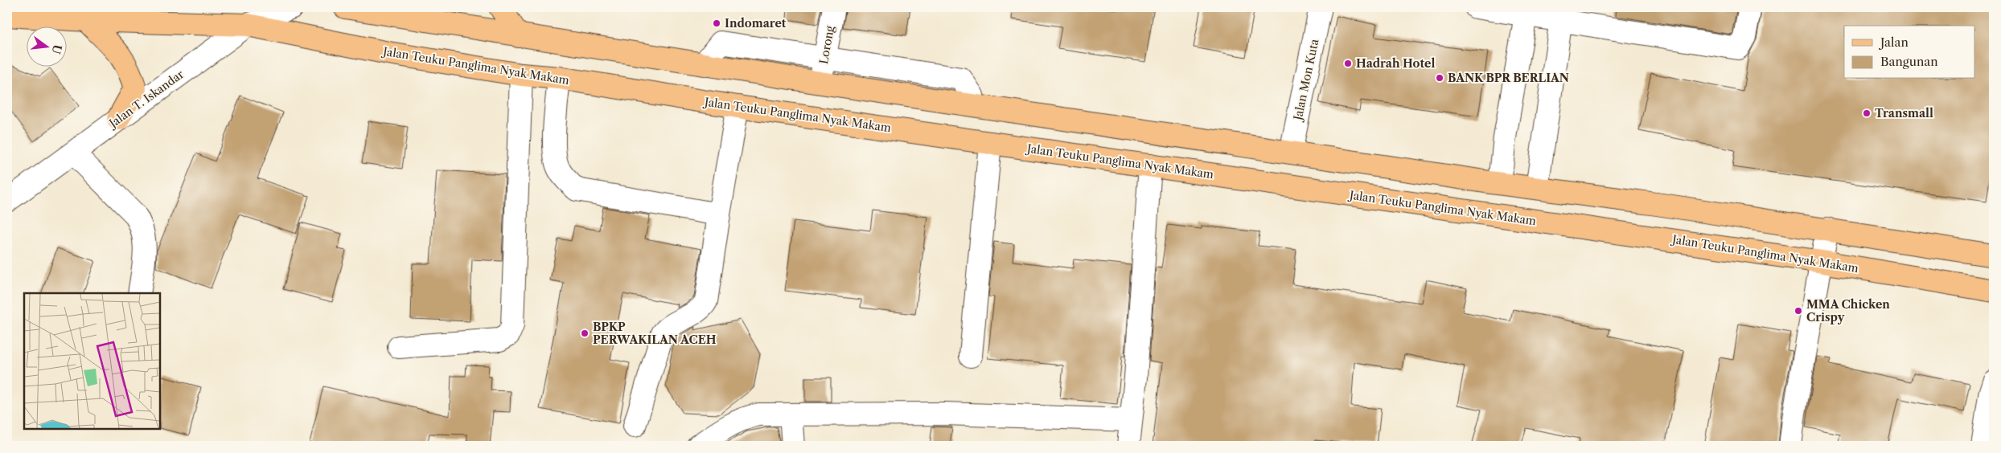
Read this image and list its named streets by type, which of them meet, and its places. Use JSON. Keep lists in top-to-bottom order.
{
  "streets": {
    "main road": ["Jalan Teuku Panglima Nyak Makam"],
    "street": ["Lorong", "Jalan Mon Kuta", "Jalan T. Iskandar"]
  },
  "crossings": [
    ["Jalan Teuku Panglima Nyak Makam", "Jalan T. Iskandar"]
  ],
  "places": [
    "Indomaret",
    "Hadrah Hotel",
    "BANK BPR BERLIAN",
    "Transmall",
    "MMA Chicken Crispy",
    "BPKP PERWAKILAN ACEH"
  ],
  "legend": ["Jalan", "Bangunan"],
  "north": "right"
}
